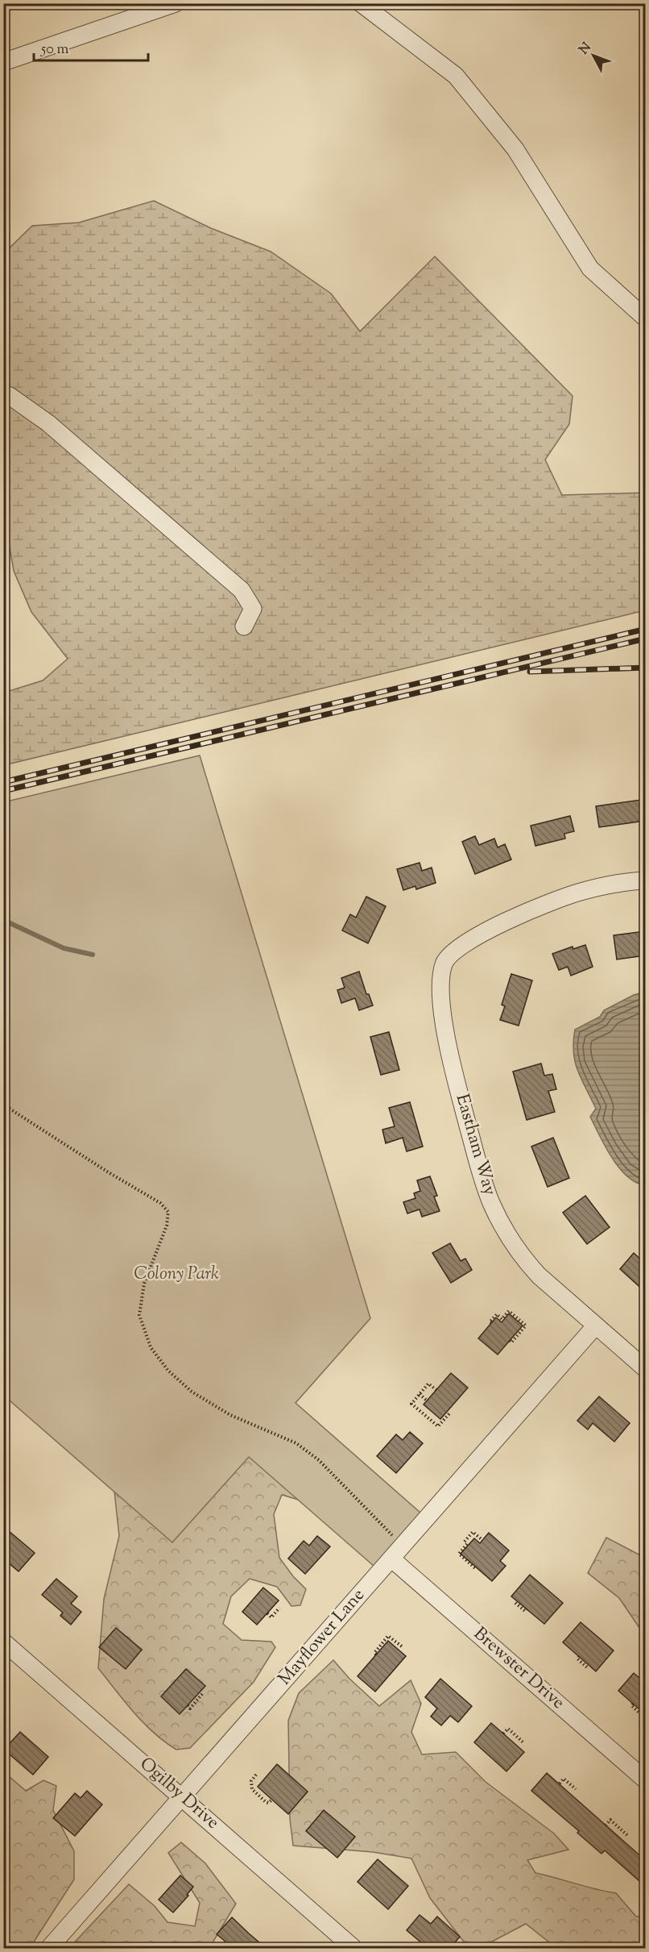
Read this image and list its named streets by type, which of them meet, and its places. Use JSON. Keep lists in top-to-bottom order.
{
  "streets": {
    "street": [
      "Eastham Way",
      "Mayflower Lane",
      "Brewster Drive",
      "Ogilby Drive"
    ]
  },
  "crossings": [
    ["Eastham Way", "Mayflower Lane"],
    ["Mayflower Lane", "Brewster Drive"],
    ["Mayflower Lane", "Ogilby Drive"]
  ],
  "parks": ["Colony Park"],
  "scale_bar": "50 m",
  "north": "top left"
}
